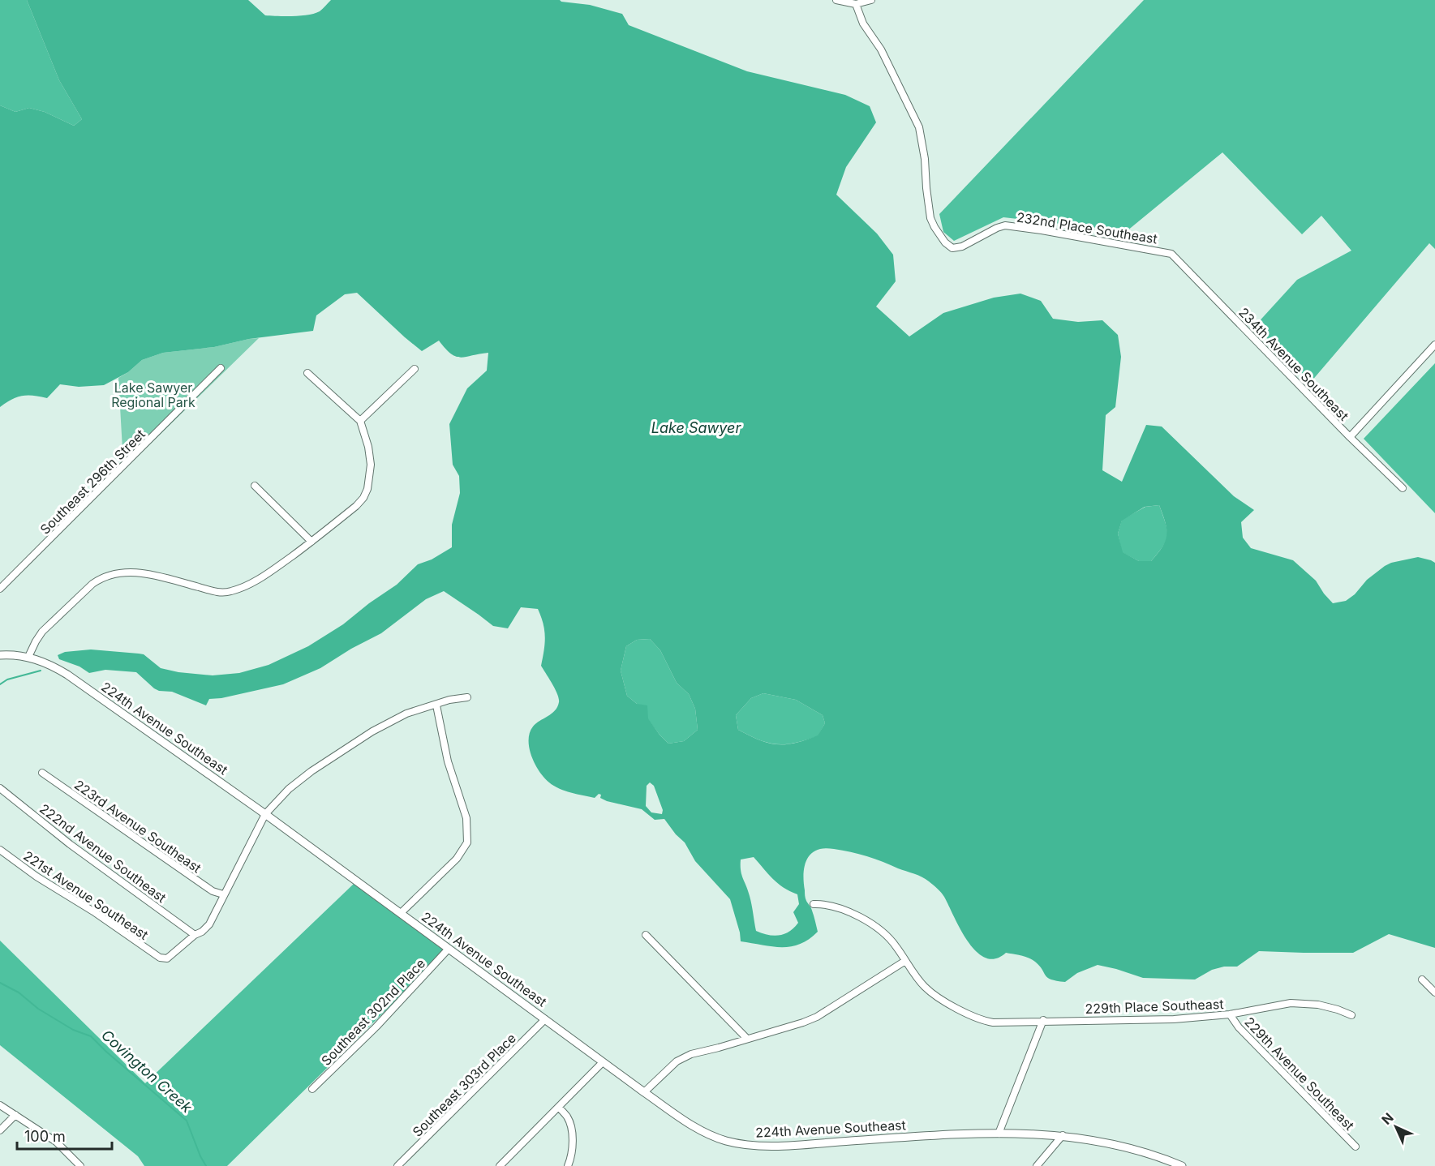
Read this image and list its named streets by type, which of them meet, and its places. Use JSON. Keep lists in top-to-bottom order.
{
  "streets": {
    "street": [
      "232nd Place Southeast",
      "234th Avenue Southeast",
      "Southeast 296th Street",
      "224th Avenue Southeast",
      "223rd Avenue Southeast",
      "222nd Avenue Southeast",
      "221st Avenue Southeast",
      "229th Place Southeast",
      "Southeast 302nd Place",
      "229th Avenue Southeast",
      "Southeast 303rd Place"
    ]
  },
  "crossings": [
    ["232nd Place Southeast", "234th Avenue Southeast"],
    ["224th Avenue Southeast", "Southeast 302nd Place"],
    ["224th Avenue Southeast", "Southeast 303rd Place"],
    ["222nd Avenue Southeast", "221st Avenue Southeast"],
    ["229th Place Southeast", "229th Avenue Southeast"]
  ],
  "water": ["Lake Sawyer", "Covington Creek"],
  "parks": ["Lake Sawyer Regional Park"],
  "scale_bar": "100 m",
  "north": "top left"
}
